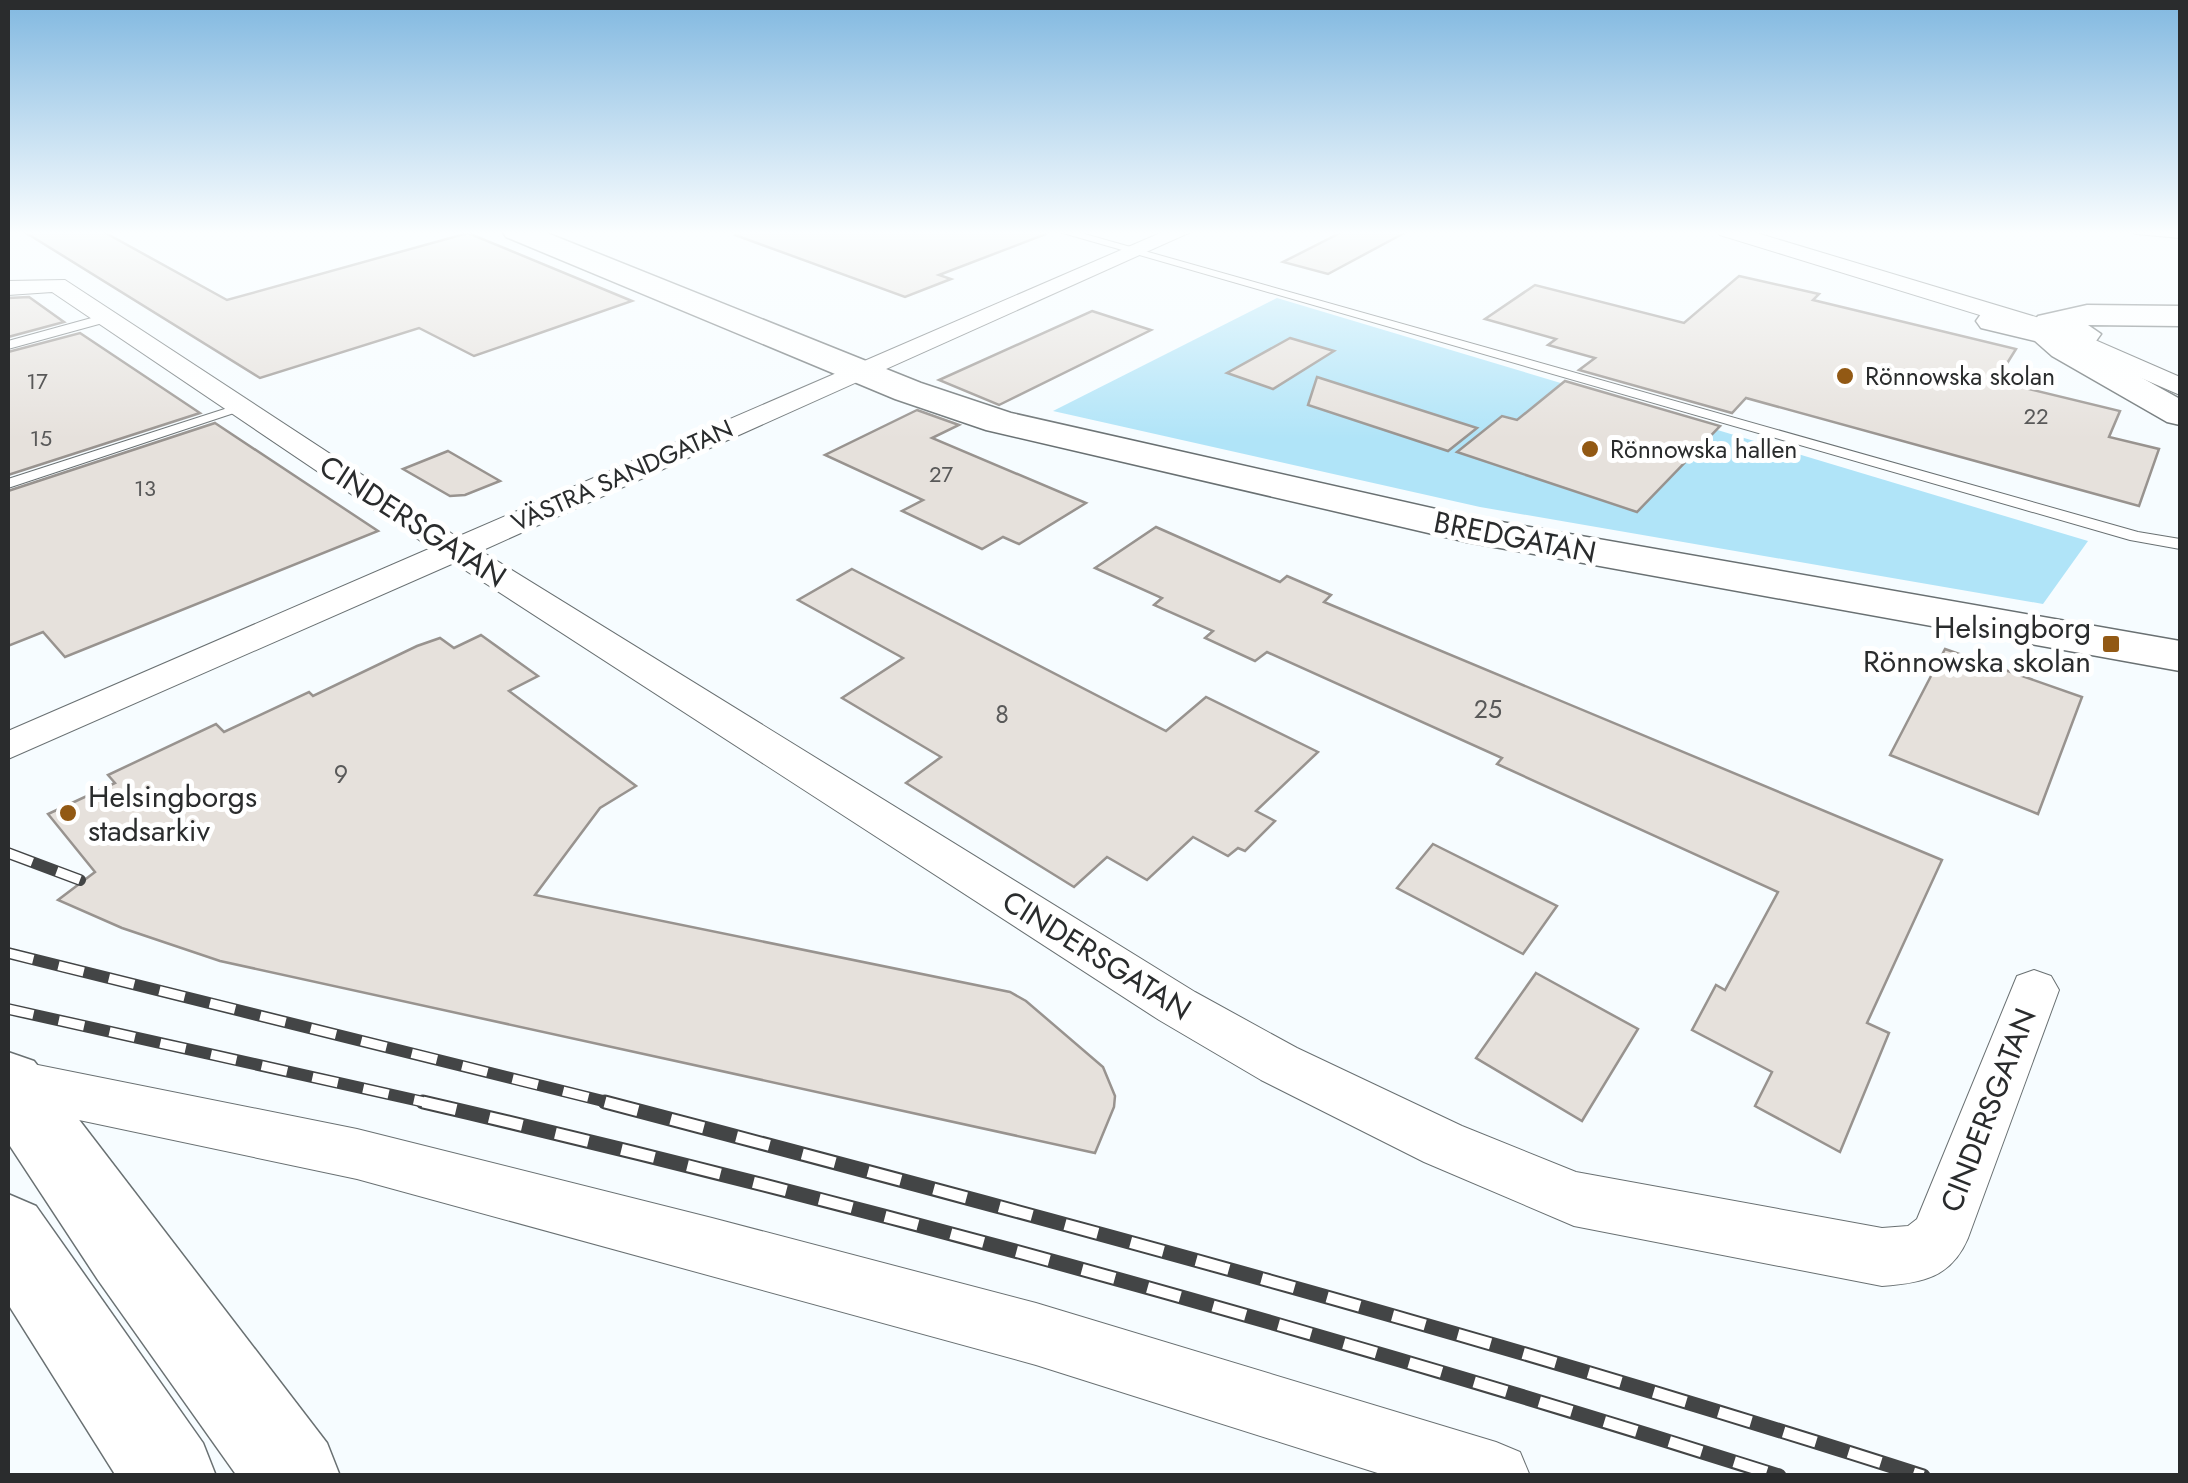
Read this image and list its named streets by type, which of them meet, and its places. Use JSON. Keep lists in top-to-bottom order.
{
  "streets": {
    "main road": ["BREDGATAN"],
    "street": ["VÄSTRA SANDGATAN", "CINDERSGATAN"]
  },
  "crossings": [
    ["VÄSTRA SANDGATAN", "CINDERSGATAN"],
    ["VÄSTRA SANDGATAN", "BREDGATAN"]
  ],
  "places": {
    "other": ["Rönnowska skolan", "Rönnowska hallen", "Helsingborgs stadsarkiv"],
    "transit": ["Helsingborg Rönnowska skolan"]
  },
  "house_numbers": [
    "17",
    "22",
    "15",
    "27",
    "13",
    "25",
    "8",
    "9"
  ]
}
